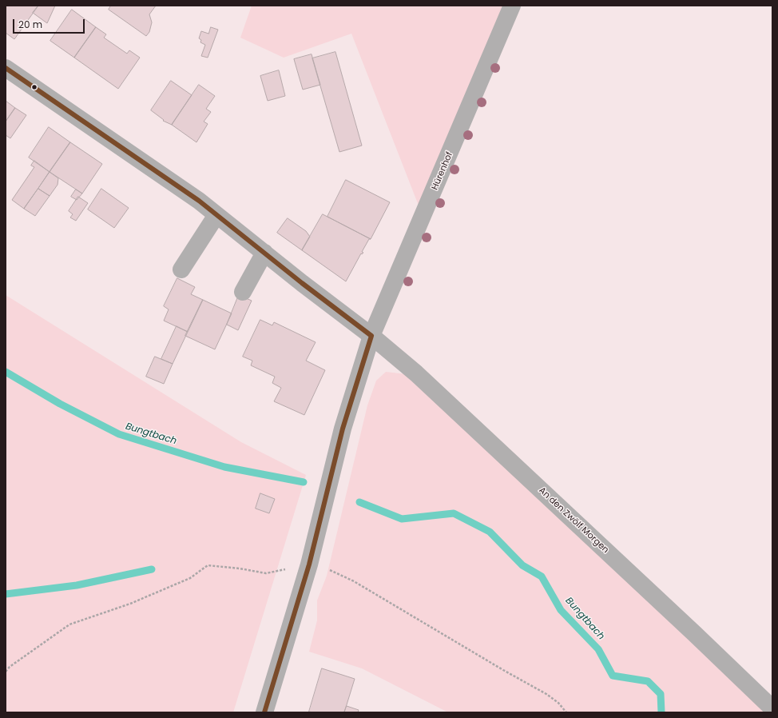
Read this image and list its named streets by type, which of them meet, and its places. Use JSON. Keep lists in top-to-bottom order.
{
  "streets": {
    "street": ["Hürenhof", "An den Zwölf Morgen"]
  },
  "crossings": [
    ["Hürenhof", "An den Zwölf Morgen"]
  ],
  "water": ["Bungtbach"],
  "scale_bar": "20 m"
}
